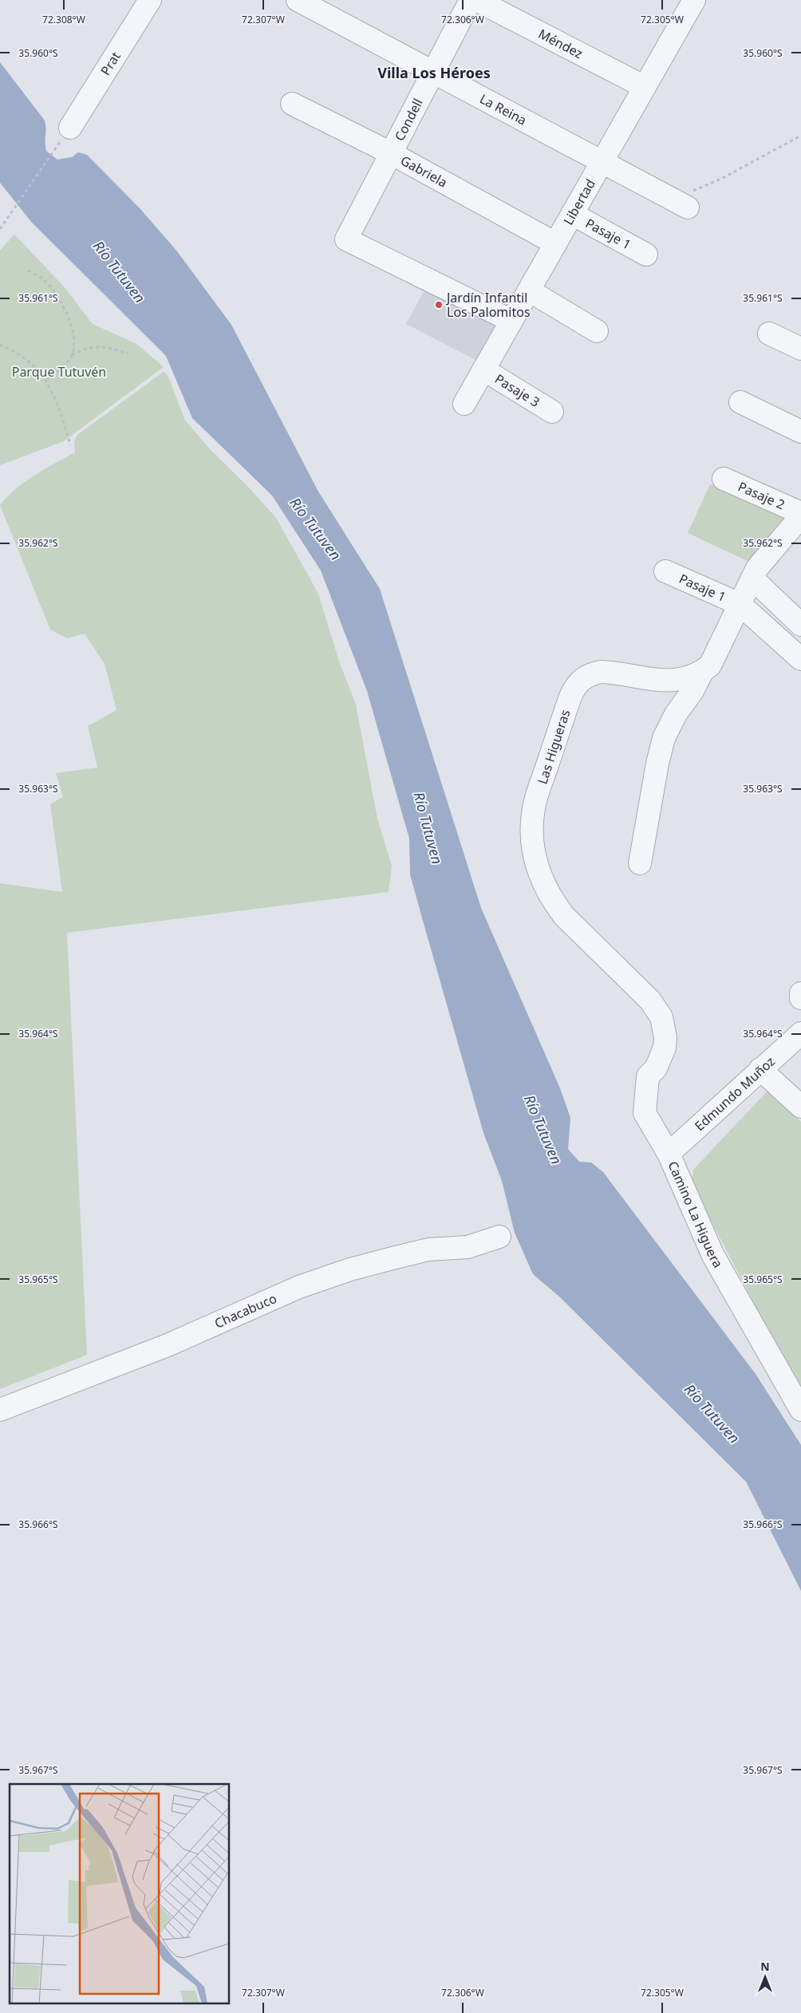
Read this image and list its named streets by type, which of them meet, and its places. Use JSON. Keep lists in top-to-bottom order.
{
  "streets": {
    "street": [
      "Méndez",
      "Prat",
      "La Reina",
      "Condell",
      "Gabriela",
      "Libertad",
      "Pasaje 1",
      "Pasaje 3",
      "Pasaje 2",
      "Las Higueras",
      "Edmundo Muñoz",
      "Camino La Higuera",
      "Chacabuco"
    ]
  },
  "crossings": [
    ["Méndez", "Libertad"],
    ["La Reina", "Condell"],
    ["La Reina", "Libertad"],
    ["Condell", "Gabriela"],
    ["Condell", "Libertad"],
    ["Gabriela", "Libertad"],
    ["Libertad", "Pasaje 1"],
    ["Libertad", "Pasaje 3"],
    ["Pasaje 1", "Las Higueras"],
    ["Las Higueras", "Camino La Higuera"],
    ["Edmundo Muñoz", "Camino La Higuera"]
  ],
  "districts": ["Villa Los Héroes"],
  "water": ["Río Tutuven"],
  "parks": ["Parque Tutuvén"],
  "places": ["Jardín Infantil Los Palomitos"],
  "north": "top",
  "coordinates": [
    "72.308°W",
    "72.307°W",
    "72.306°W",
    "72.305°W",
    "35.960°S",
    "35.961°S",
    "35.962°S",
    "35.963°S",
    "35.964°S",
    "35.965°S",
    "35.966°S",
    "35.967°S"
  ]
}
